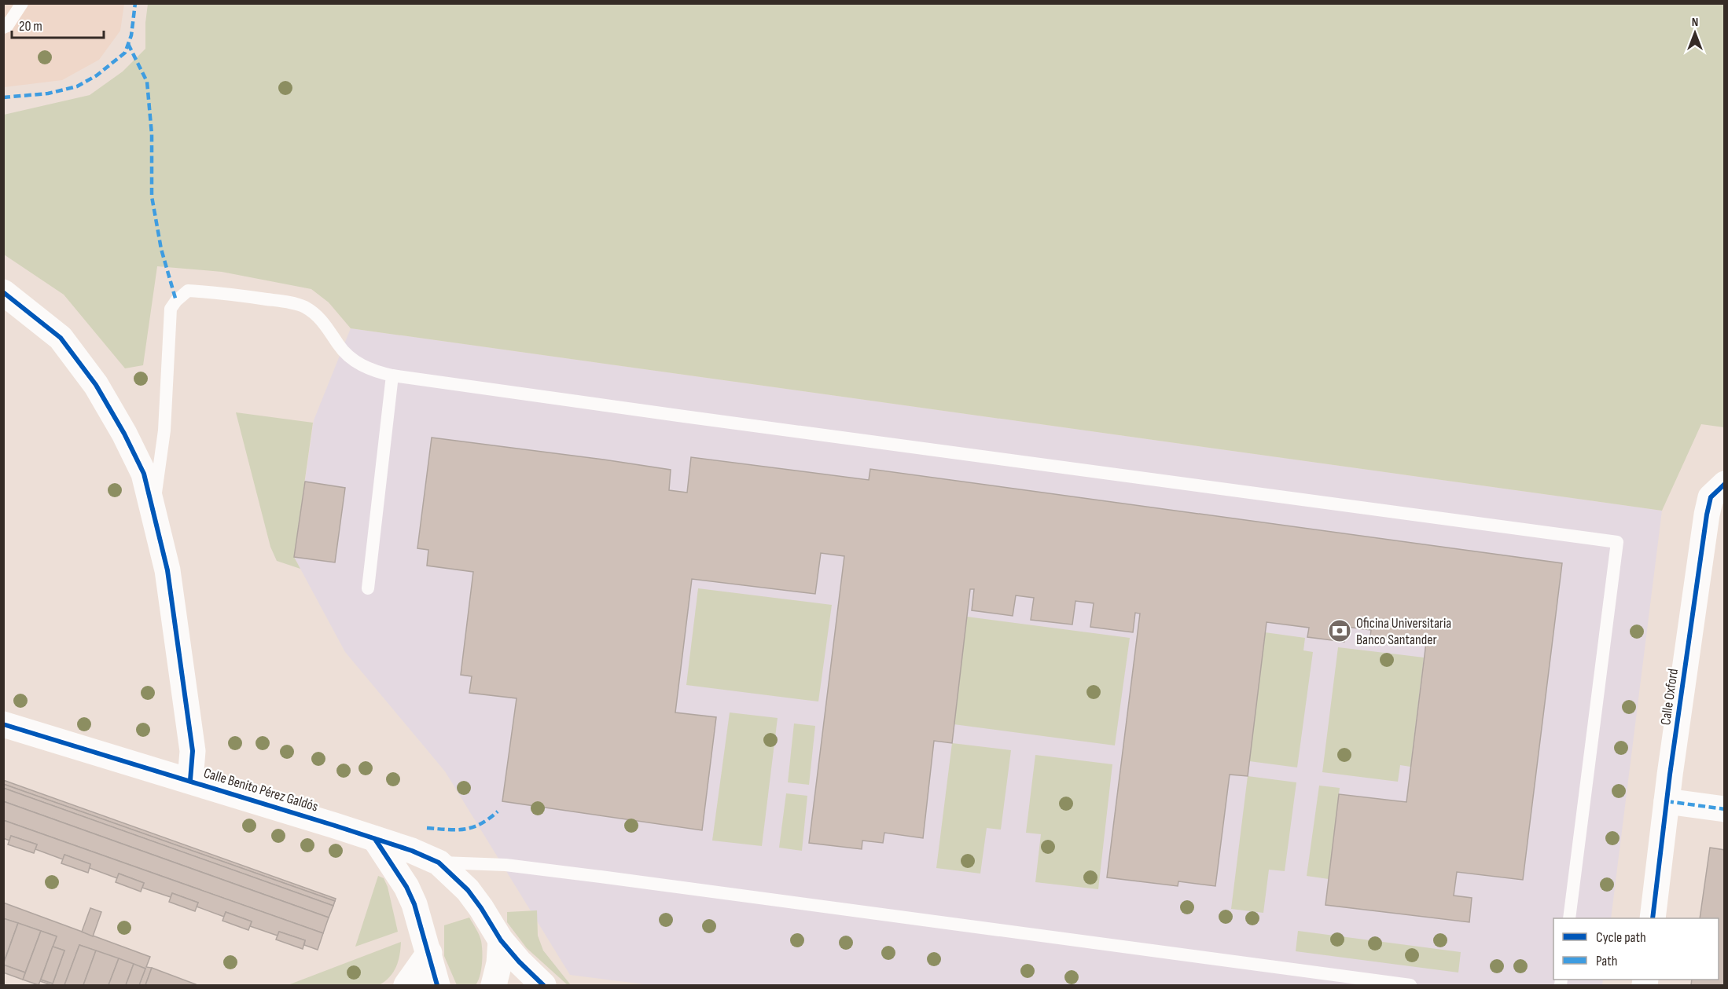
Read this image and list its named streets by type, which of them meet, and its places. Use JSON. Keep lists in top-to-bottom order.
{
  "streets": {
    "street": ["Calle Oxford", "Calle Benito Pérez Galdós"]
  },
  "places": {
    "bank": ["Oficina Universitaria Banco Santander"]
  },
  "legend": ["Cycle path", "Path"],
  "scale_bar": "20 m",
  "north": "top"
}
